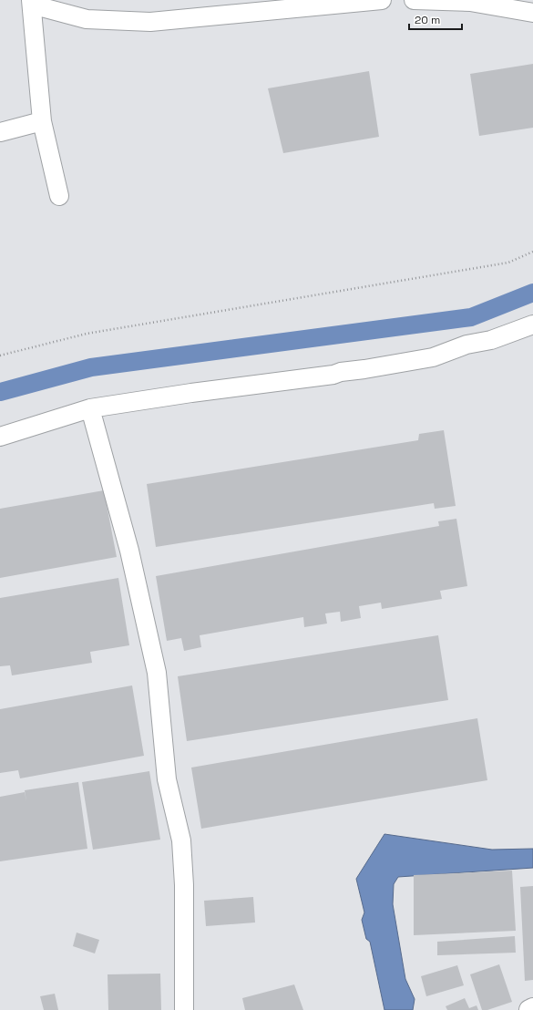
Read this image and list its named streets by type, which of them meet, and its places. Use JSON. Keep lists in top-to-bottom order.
{
  "scale_bar": "20 m"
}
